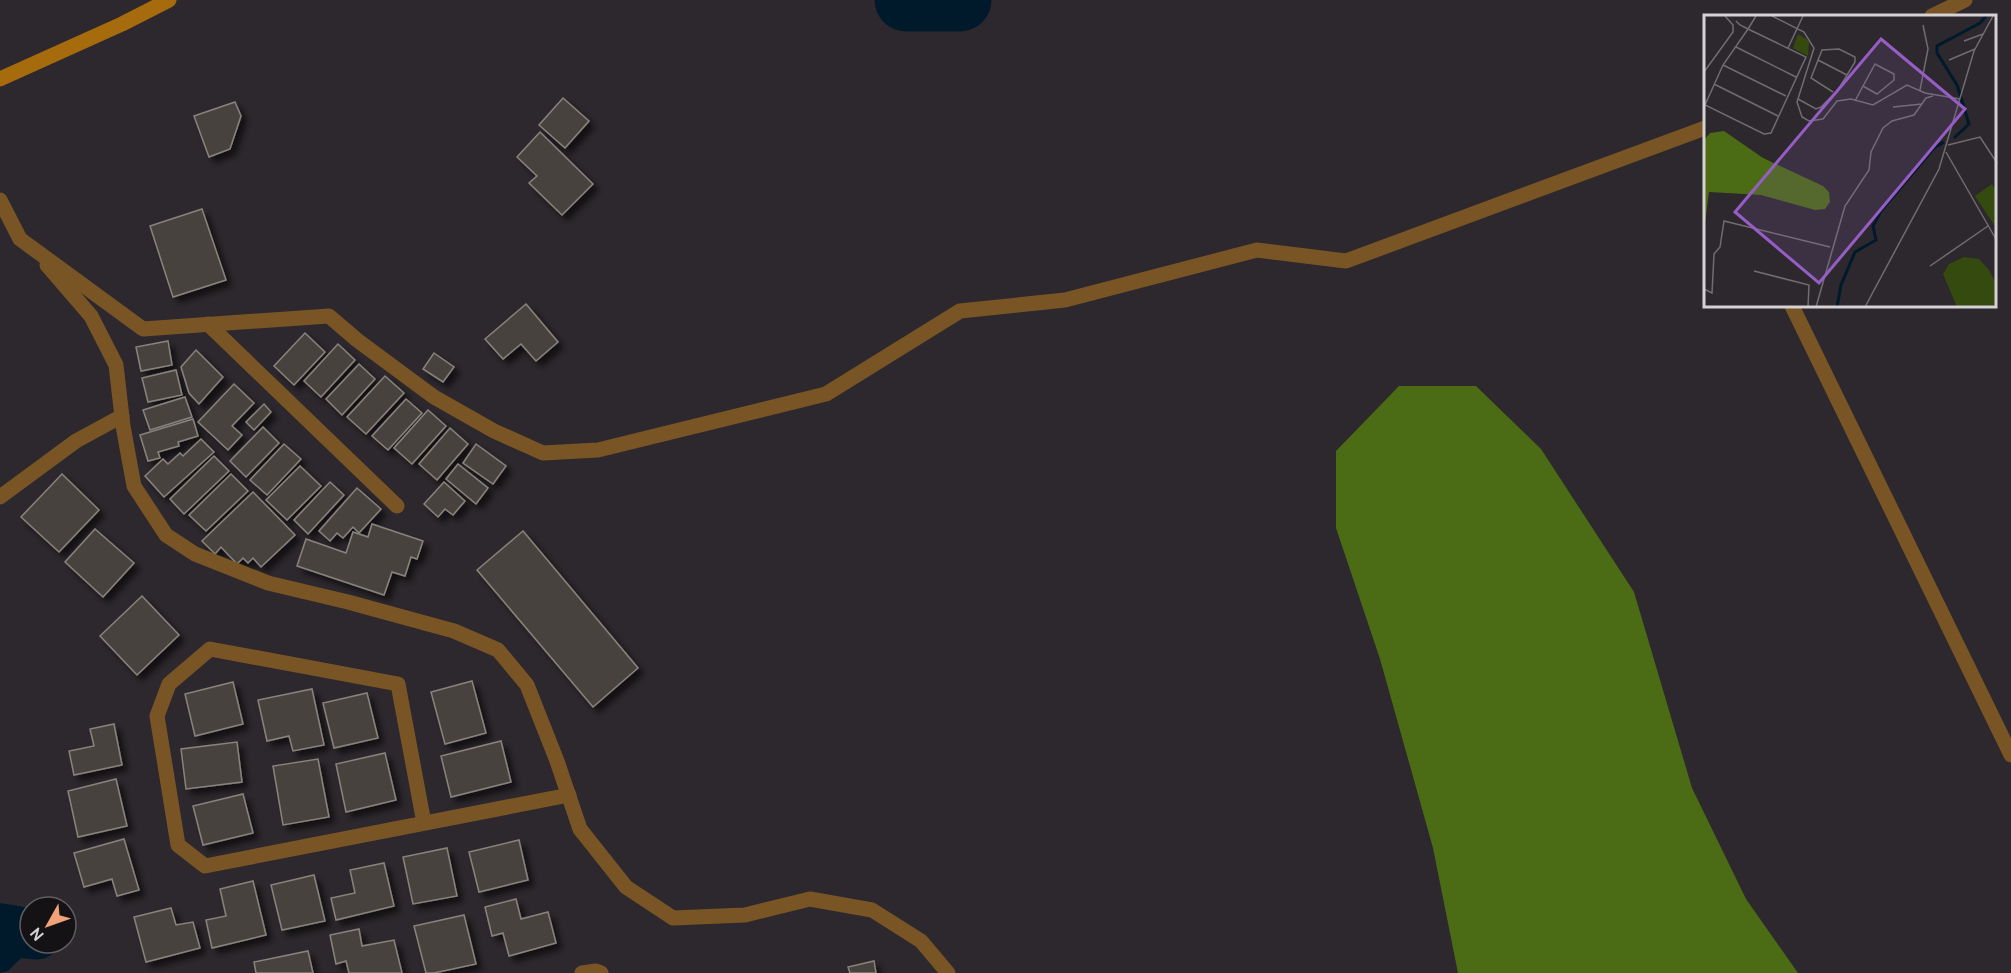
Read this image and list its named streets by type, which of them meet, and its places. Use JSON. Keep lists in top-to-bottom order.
{
  "north": "bottom left"
}
